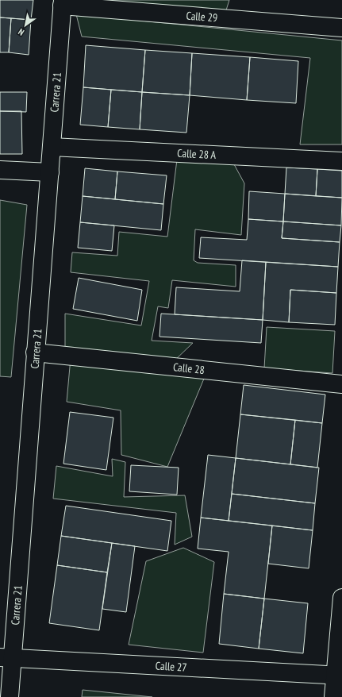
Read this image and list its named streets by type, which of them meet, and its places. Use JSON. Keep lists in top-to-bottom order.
{
  "streets": {
    "street": [
      "Calle 29",
      "Carrera 21",
      "Calle 28 A",
      "Calle 28",
      "Calle 27"
    ]
  },
  "crossings": [
    ["Calle 29", "Carrera 21"],
    ["Carrera 21", "Calle 28 A"],
    ["Carrera 21", "Calle 28"],
    ["Carrera 21", "Calle 27"]
  ],
  "north": "bottom left"
}
